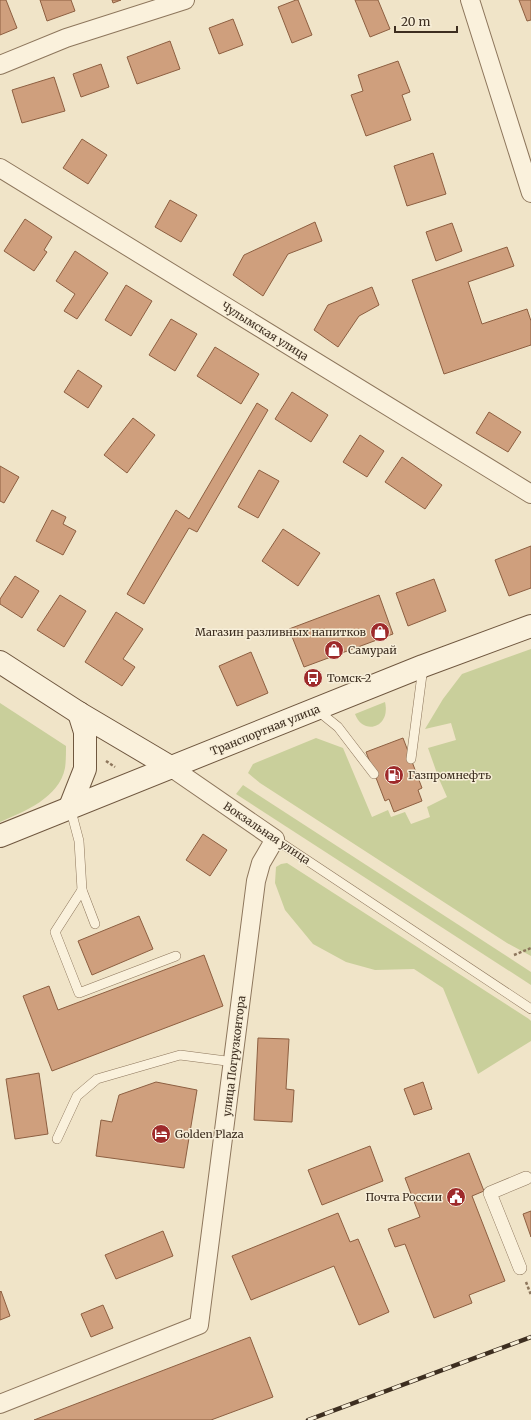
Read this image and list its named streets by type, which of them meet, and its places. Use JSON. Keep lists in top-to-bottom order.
{
  "streets": {
    "main road": ["Транспортная улица", "Вокзальная улица"],
    "street": ["Чулымская улица", "улица Погрузконтора"]
  },
  "crossings": [
    ["Транспортная улица", "Вокзальная улица"],
    ["Вокзальная улица", "улица Погрузконтора"]
  ],
  "places": {
    "shop": ["Магазин разливных напитков", "Самурай"],
    "bus stop": ["Томск-2"],
    "fuel station": ["Газпромнефть"],
    "hotel": ["Golden Plaza"],
    "public building": ["Почта России"]
  },
  "scale_bar": "20 m"
}
